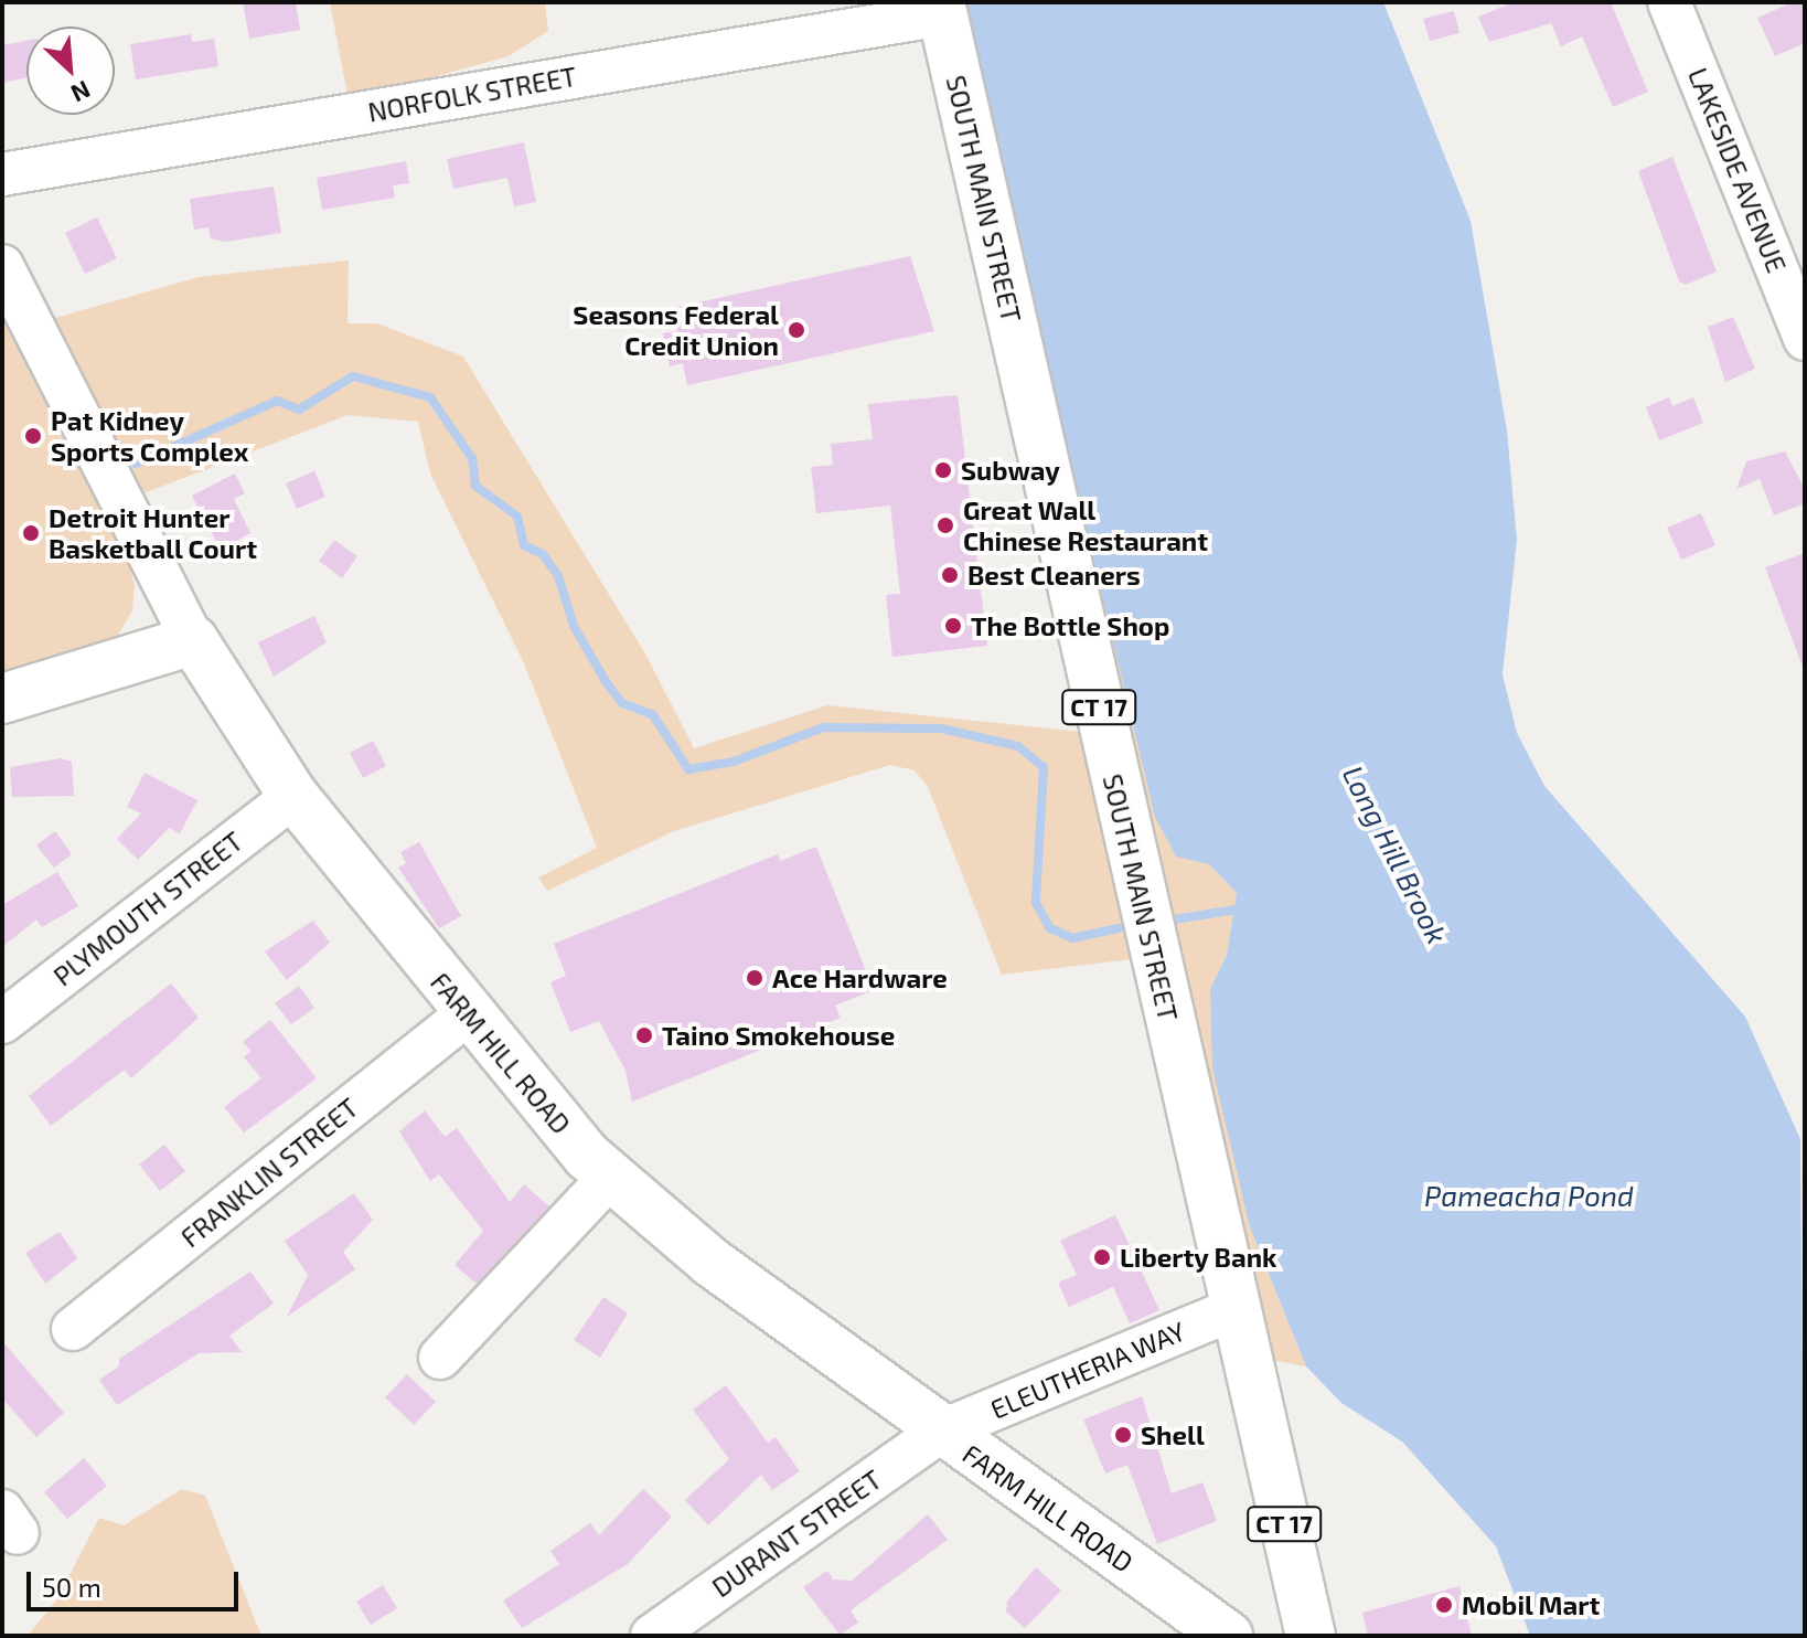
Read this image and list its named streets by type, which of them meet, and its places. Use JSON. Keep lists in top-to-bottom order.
{
  "streets": {
    "main road": ["SOUTH MAIN STREET", "CT 17", "FARM HILL ROAD"],
    "street": [
      "NORFOLK STREET",
      "LAKESIDE AVENUE",
      "PLYMOUTH STREET",
      "FRANKLIN STREET",
      "ELEUTHERIA WAY",
      "DURANT STREET"
    ]
  },
  "crossings": [
    ["NORFOLK STREET", "SOUTH MAIN STREET"],
    ["SOUTH MAIN STREET", "ELEUTHERIA WAY"],
    ["PLYMOUTH STREET", "FARM HILL ROAD"],
    ["FARM HILL ROAD", "FRANKLIN STREET"],
    ["FARM HILL ROAD", "ELEUTHERIA WAY"],
    ["FARM HILL ROAD", "DURANT STREET"],
    ["ELEUTHERIA WAY", "DURANT STREET"]
  ],
  "water": ["Long Hill Brook", "Pameacha Pond"],
  "places": [
    "Seasons Federal Credit Union",
    "Pat Kidney Sports Complex",
    "Subway",
    "Great Wall Chinese Restaurant",
    "Detroit Hunter Basketball Court",
    "Best Cleaners",
    "The Bottle Shop",
    "Ace Hardware",
    "Taino Smokehouse",
    "Liberty Bank",
    "Shell",
    "Mobil Mart"
  ],
  "scale_bar": "50 m",
  "north": "bottom right"
}
